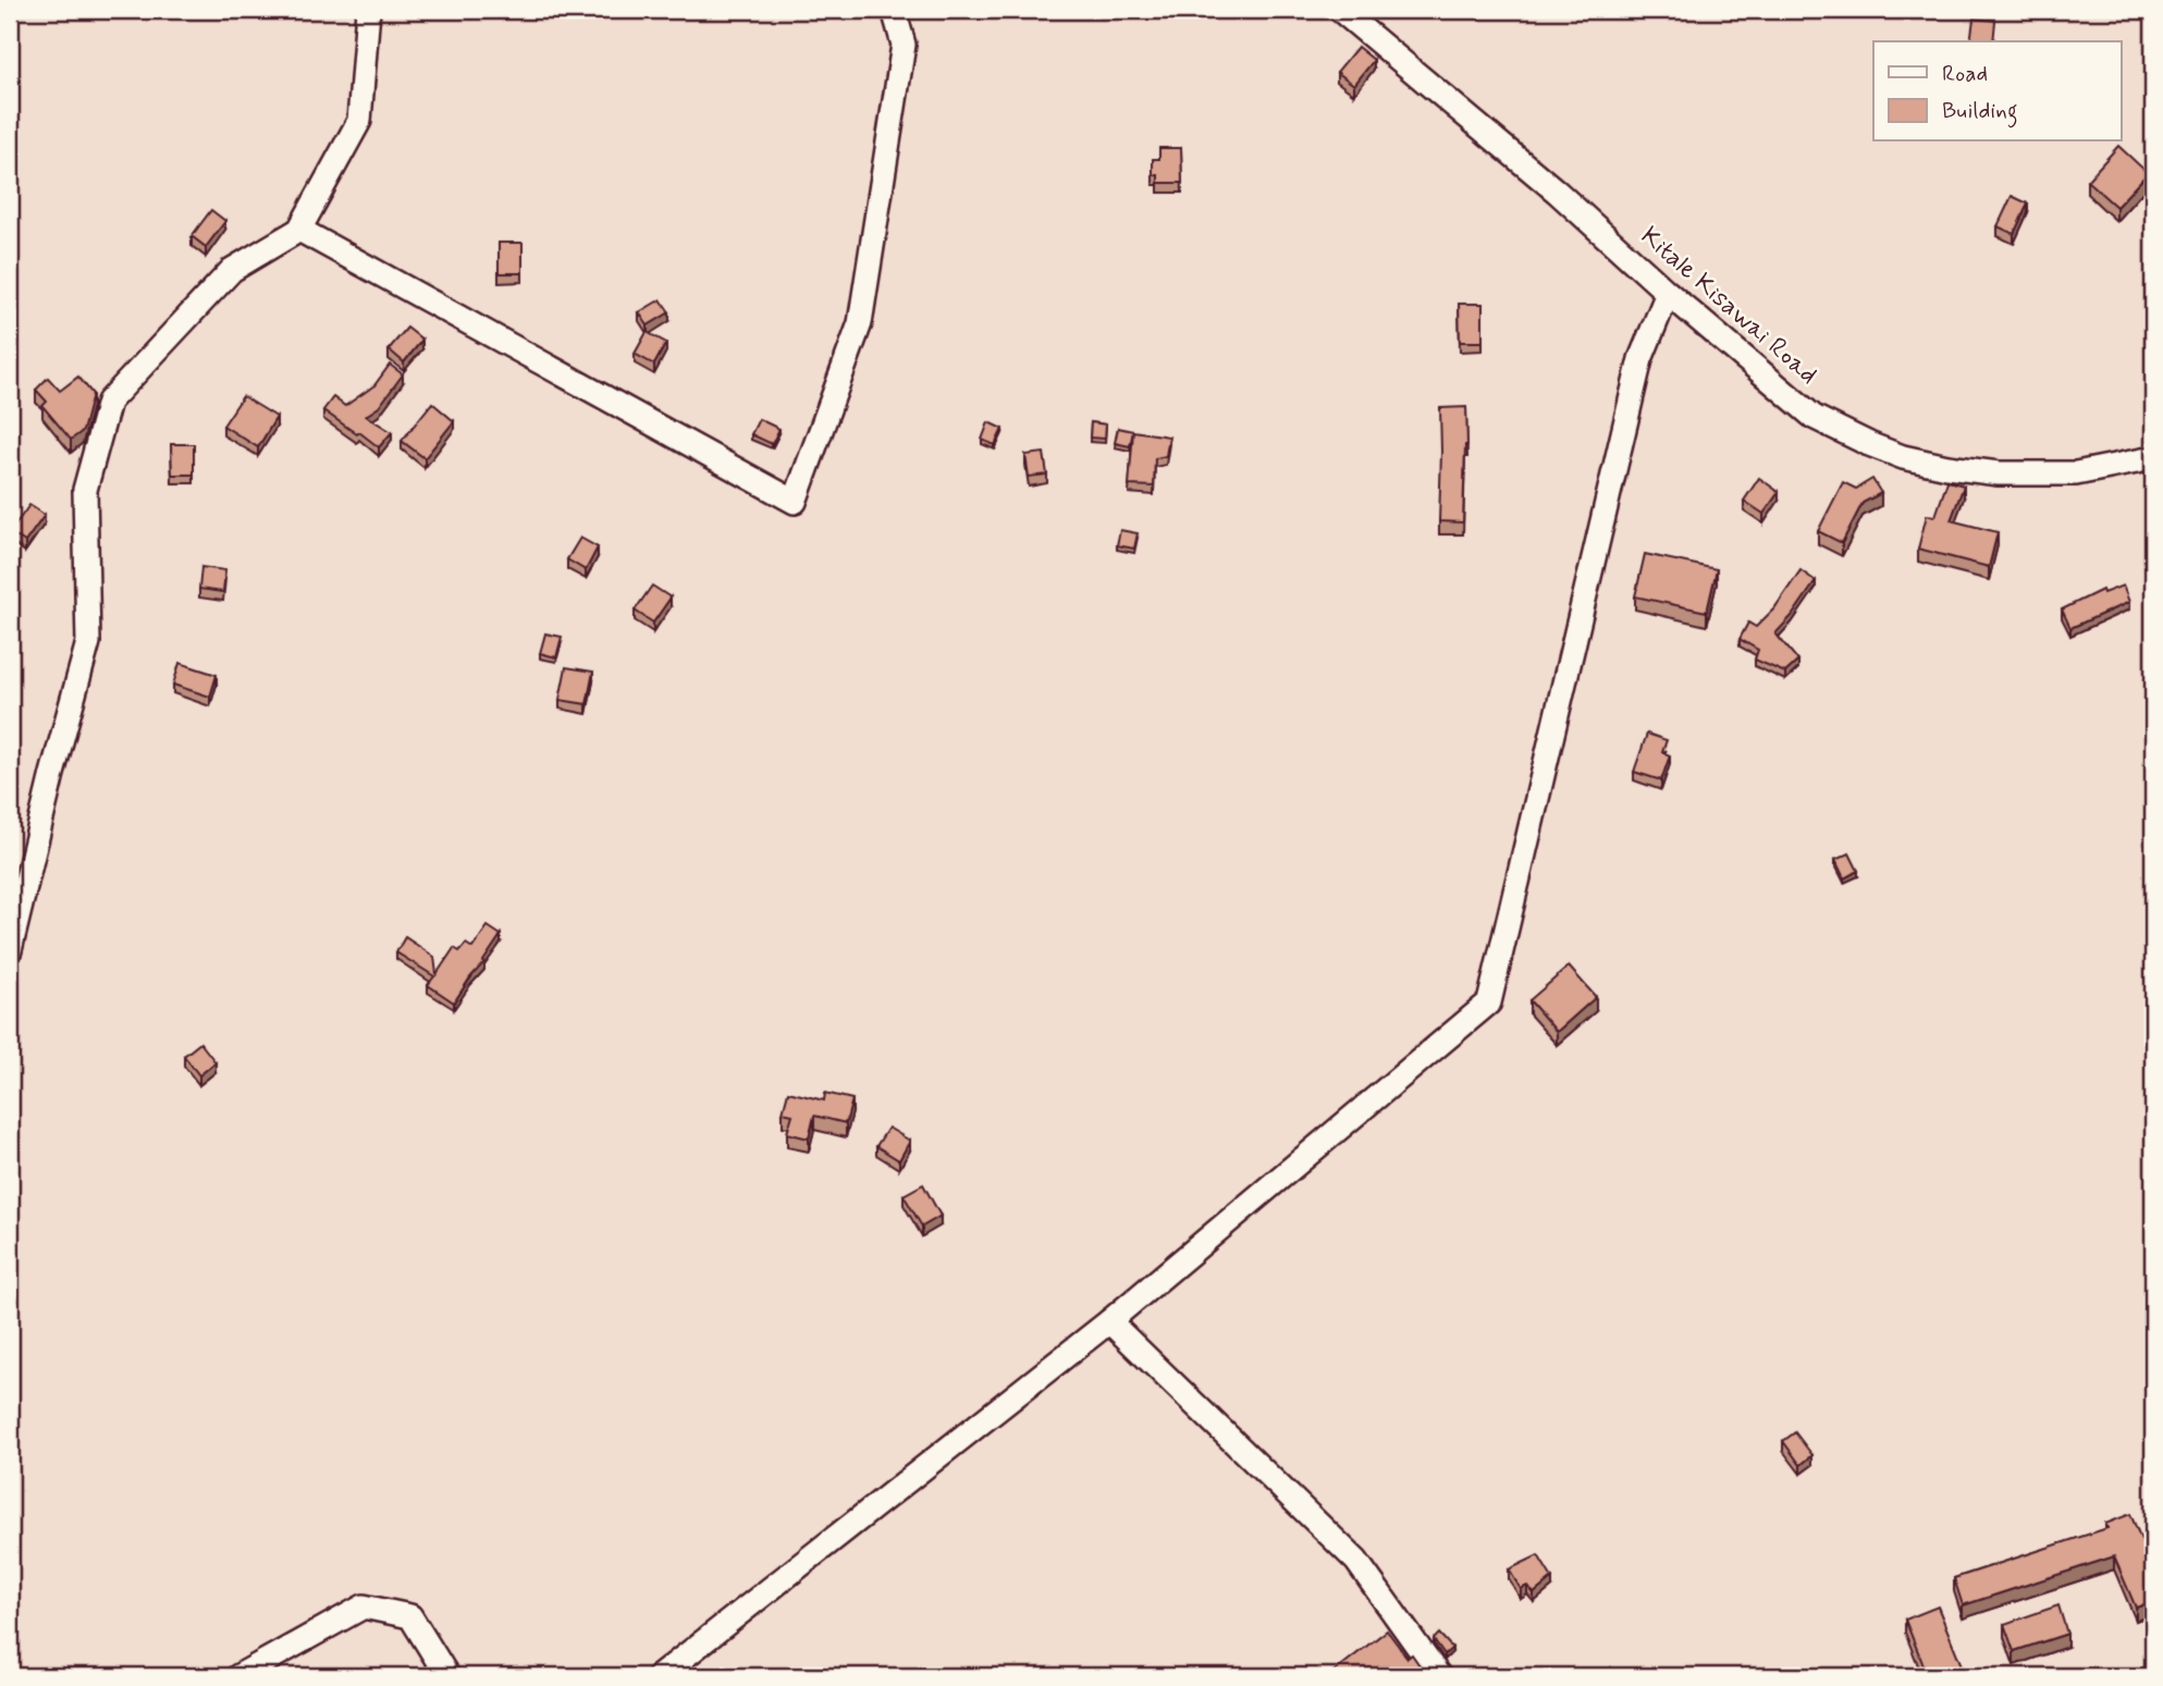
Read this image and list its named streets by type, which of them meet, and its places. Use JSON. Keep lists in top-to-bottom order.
{
  "streets": {
    "street": ["Kitale Kisawai Road"]
  },
  "legend": ["Road", "Building"]
}
